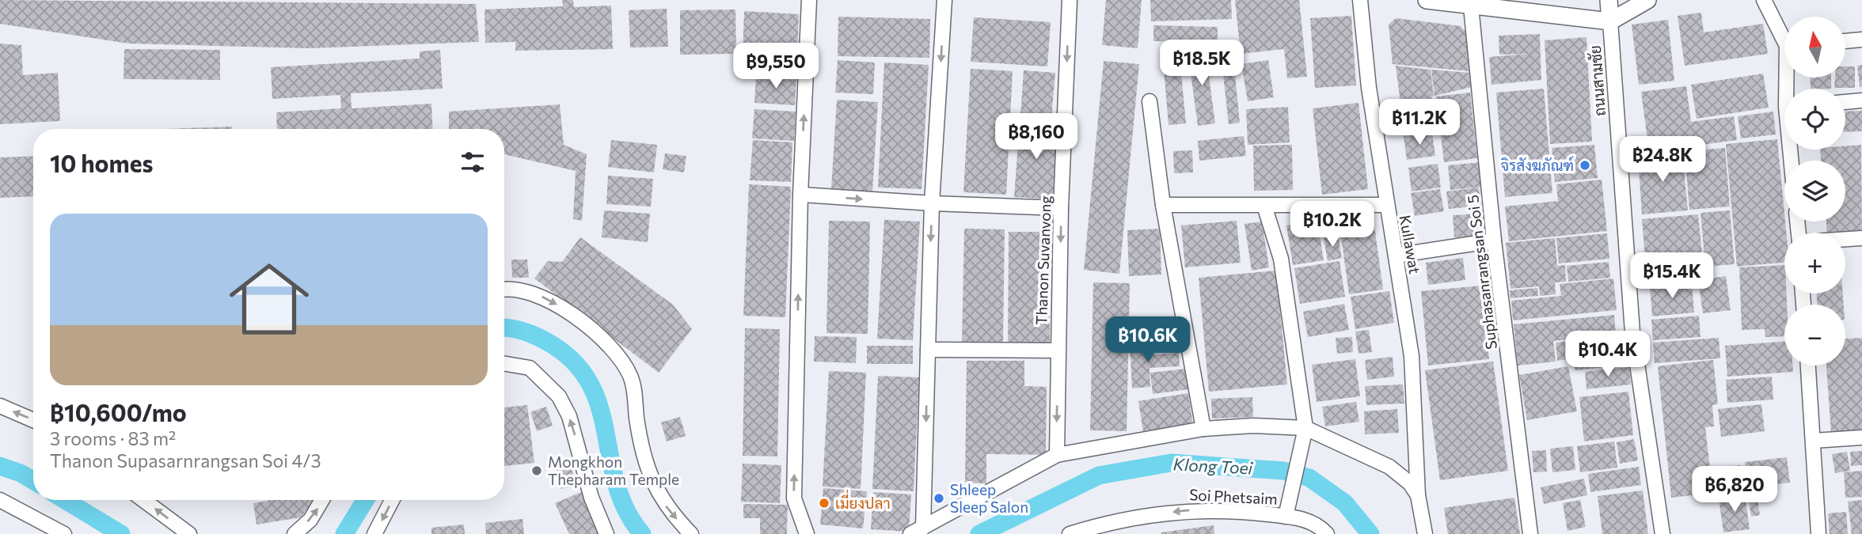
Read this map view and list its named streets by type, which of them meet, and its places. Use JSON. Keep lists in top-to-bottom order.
{
  "streets": {
    "street": [
      "ถนนสามชัย",
      "Kullawat",
      "Thanon Suvanvong",
      "Suphasanrangsan Soi 5",
      "Soi Phetsaim"
    ]
  },
  "water": ["Klong Toei"],
  "places": [
    "จิรสังฆภัณฑ์",
    "Mongkhon Thepharam Temple",
    "Shleep Sleep Salon",
    "เมี่ยงปลา"
  ],
  "north": "top",
  "page": {
    "map_buttons": ["+", "−"],
    "price": [
      "฿18.5K",
      "฿9,550",
      "฿11.2K",
      "฿8,160",
      "฿24.8K",
      "฿10.2K",
      "฿15.4K",
      "฿10.6K",
      "฿10.4K",
      "฿6,820"
    ],
    "heading": "10 homes",
    "list": [
      {
        "name": "฿10,600/mo",
        "note": "3 rooms · 83 m² · Thanon Supasarnrangsan Soi 4/3"
      }
    ]
  }
}
